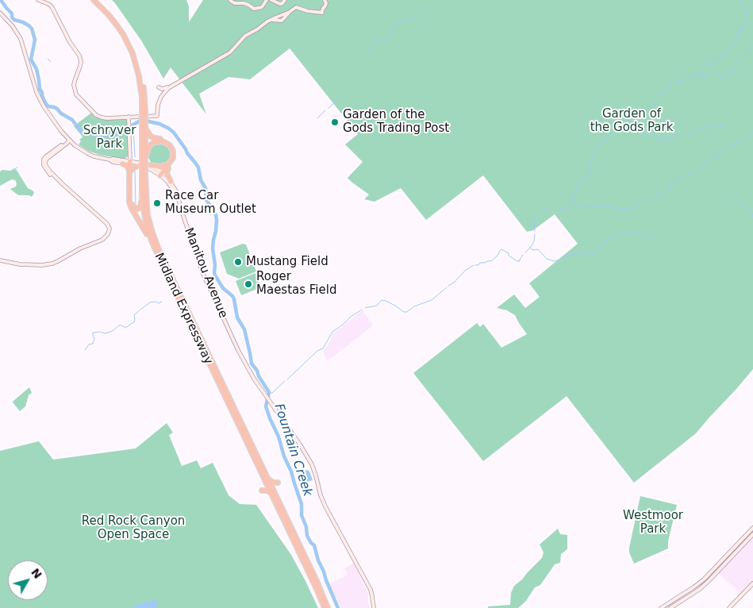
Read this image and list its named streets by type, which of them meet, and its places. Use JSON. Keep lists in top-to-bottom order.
{
  "streets": {
    "highway": ["Midland Expressway"],
    "main road": ["Manitou Avenue"]
  },
  "water": ["Fountain Creek"],
  "parks": [
    "Garden of the Gods Park",
    "Schryver Park",
    "Westmoor Park",
    "Red Rock Canyon Open Space"
  ],
  "places": [
    "Garden of the Gods Trading Post",
    "Race Car Museum Outlet",
    "Mustang Field",
    "Roger Maestas Field"
  ],
  "north": "top right"
}
